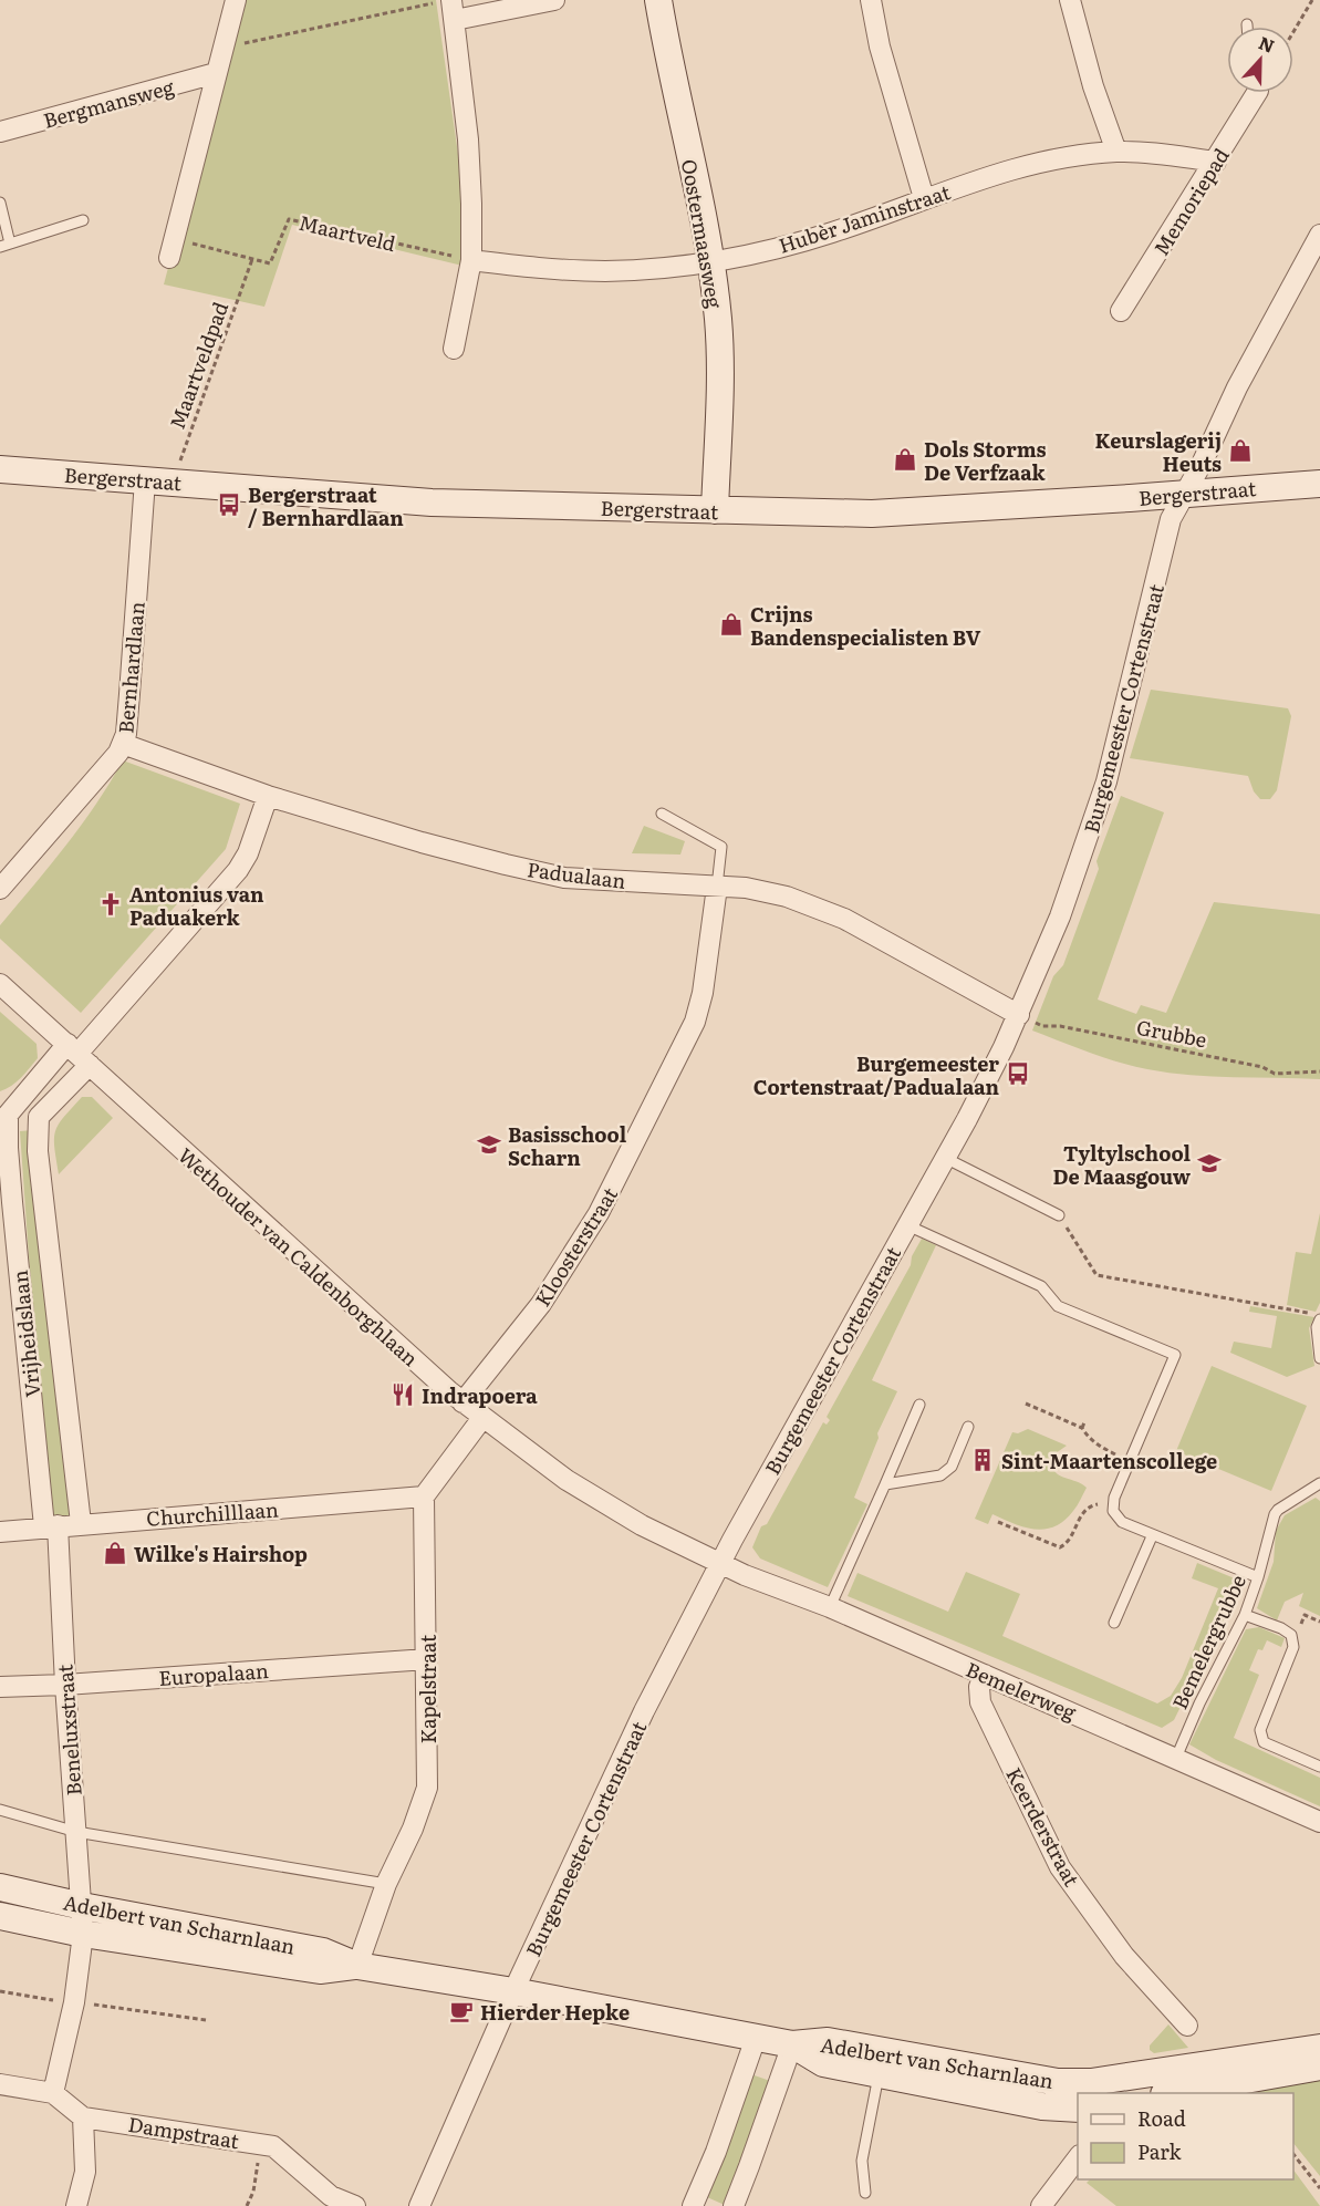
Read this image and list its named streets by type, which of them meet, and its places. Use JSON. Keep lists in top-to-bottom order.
{
  "streets": {
    "street": [
      "Bergmansweg",
      "Memoriepad",
      "Hubèr Jaminstraat",
      "Oostermaasweg",
      "Bergerstraat",
      "Bernhardlaan",
      "Burgemeester Cortenstraat",
      "Padualaan",
      "Kloosterstraat",
      "Wethouder van Caldenborghlaan",
      "Vrijheidslaan",
      "Churchilllaan",
      "Europalaan",
      "Kapelstraat",
      "Bemelerweg",
      "Beneluxstraat",
      "Keerderstraat",
      "Adelbert van Scharnlaan",
      "Dampstraat"
    ],
    "lane": ["Bemelergrubbe"],
    "path": ["Maartveld", "Maartveldpad", "Grubbe"]
  },
  "crossings": [
    ["Memoriepad", "Hubèr Jaminstraat"],
    ["Hubèr Jaminstraat", "Maartveld"],
    ["Hubèr Jaminstraat", "Oostermaasweg"],
    ["Maartveld", "Maartveldpad"],
    ["Oostermaasweg", "Bergerstraat"],
    ["Maartveldpad", "Bergerstraat"],
    ["Bergerstraat", "Bernhardlaan"],
    ["Bergerstraat", "Burgemeester Cortenstraat"],
    ["Bernhardlaan", "Padualaan"],
    ["Burgemeester Cortenstraat", "Padualaan"],
    ["Burgemeester Cortenstraat", "Grubbe"],
    ["Burgemeester Cortenstraat", "Wethouder van Caldenborghlaan"],
    ["Burgemeester Cortenstraat", "Bemelerweg"],
    ["Burgemeester Cortenstraat", "Adelbert van Scharnlaan"],
    ["Padualaan", "Grubbe"],
    ["Padualaan", "Kloosterstraat"],
    ["Kloosterstraat", "Wethouder van Caldenborghlaan"],
    ["Wethouder van Caldenborghlaan", "Bemelerweg"],
    ["Vrijheidslaan", "Churchilllaan"],
    ["Vrijheidslaan", "Beneluxstraat"],
    ["Churchilllaan", "Kapelstraat"],
    ["Churchilllaan", "Beneluxstraat"],
    ["Bemelergrubbe", "Bemelerweg"],
    ["Europalaan", "Kapelstraat"],
    ["Europalaan", "Beneluxstraat"],
    ["Kapelstraat", "Adelbert van Scharnlaan"],
    ["Bemelerweg", "Keerderstraat"],
    ["Beneluxstraat", "Adelbert van Scharnlaan"]
  ],
  "places": {
    "shop": [
      "Keurslagerij Heuts",
      "Dols Storms De Verfzaak",
      "Crijns Bandenspecialisten BV",
      "Wilke's Hairshop"
    ],
    "bus stop": ["Bergerstraat / Bernhardlaan", "Burgemeester Cortenstraat/Padualaan"],
    "church": ["Antonius van Paduakerk"],
    "school or university": ["Basisschool Scharn", "Tyltylschool De Maasgouw"],
    "restaurant": ["Indrapoera"],
    "building": ["Sint-Maartenscollege"],
    "cafe": ["Hierder Hepke"]
  },
  "legend": ["Road", "Park"],
  "north": "top"
}
